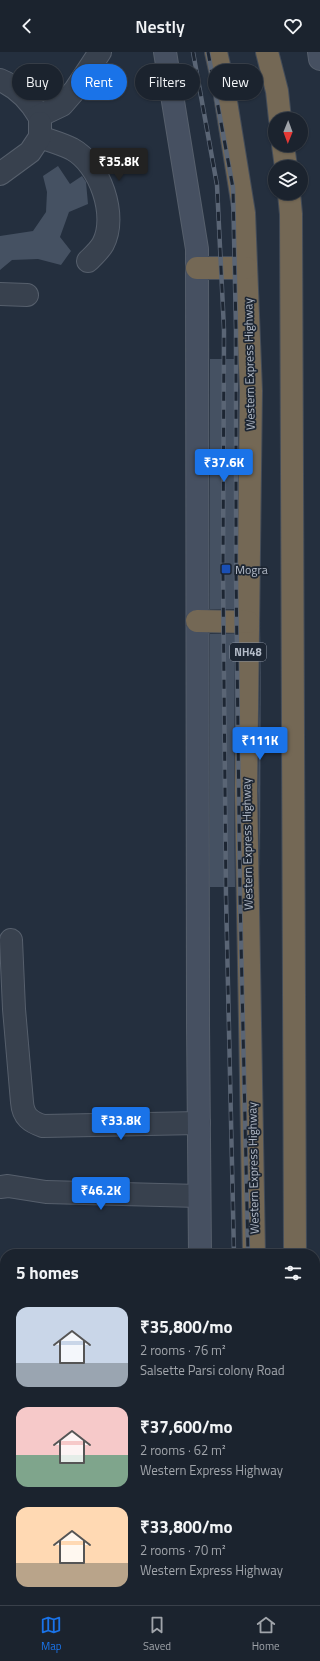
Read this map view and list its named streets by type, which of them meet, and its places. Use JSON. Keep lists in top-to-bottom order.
{
  "streets": {
    "highway": ["Western Express Highway", "NH48"]
  },
  "places": {
    "transit": ["Mogra"]
  },
  "north": "bottom",
  "page": {
    "header": "Nestly",
    "chip": [
      "Buy",
      "Rent",
      "Filters",
      "New"
    ],
    "price": [
      "₹35.8K",
      "₹37.6K",
      "₹111K",
      "₹33.8K",
      "₹46.2K"
    ],
    "heading": "5 homes",
    "list": [
      {
        "name": "₹35,800/mo",
        "note": "2 rooms · 76 m² · Salsette Parsi colony Road"
      },
      {
        "name": "₹37,600/mo",
        "note": "2 rooms · 62 m² · Western Express Highway"
      },
      {
        "name": "₹33,800/mo",
        "note": "2 rooms · 70 m² · Western Express Highway"
      }
    ],
    "tabs": ["Map", "Saved", "Home"]
  }
}
